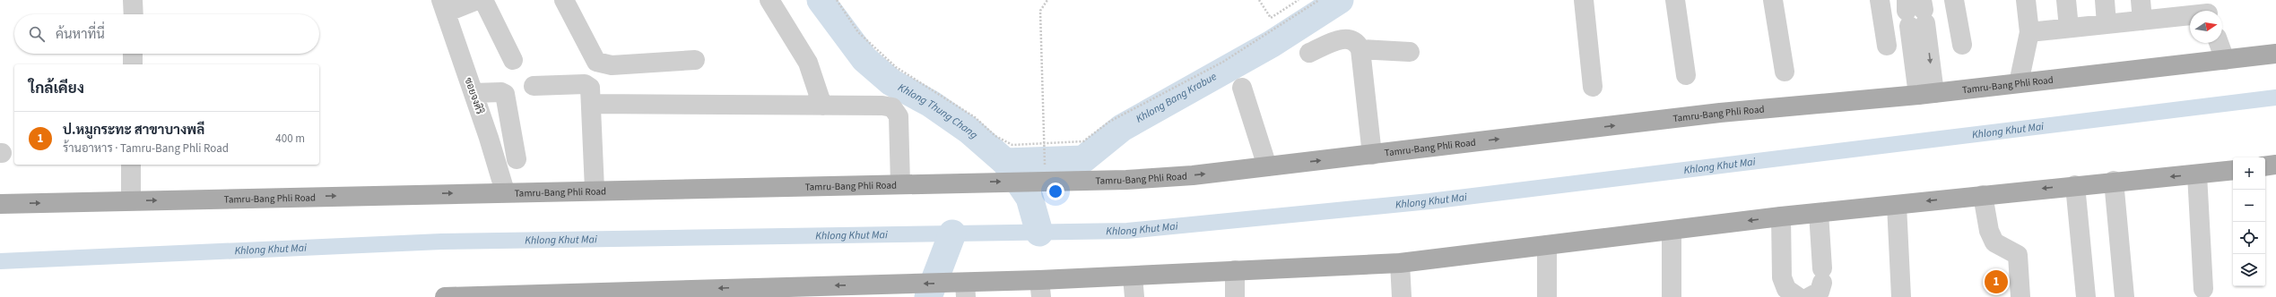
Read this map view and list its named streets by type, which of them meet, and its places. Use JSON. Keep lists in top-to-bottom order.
{
  "streets": {
    "main road": ["Tamru-Bang Phli Road"],
    "street": ["ซอยจงศิริ"]
  },
  "crossings": [
    ["Tamru-Bang Phli Road", "ซอยจงศิริ"]
  ],
  "water": ["Khlong Bang Krabue", "Khlong Thung Chang", "Khlong Khut Mai"],
  "north": "right",
  "page": {
    "search": "ค้นหาที่นี่",
    "heading": "ใกล้เคียง",
    "list": [
      {
        "mark": "1",
        "name": "ป.หมูกระทะ สาขาบางพลี",
        "note": "ร้านอาหาร · Tamru-Bang Phli Road",
        "value": "400 m"
      }
    ],
    "map_buttons": ["+", "−"],
    "pins": "1"
  }
}
